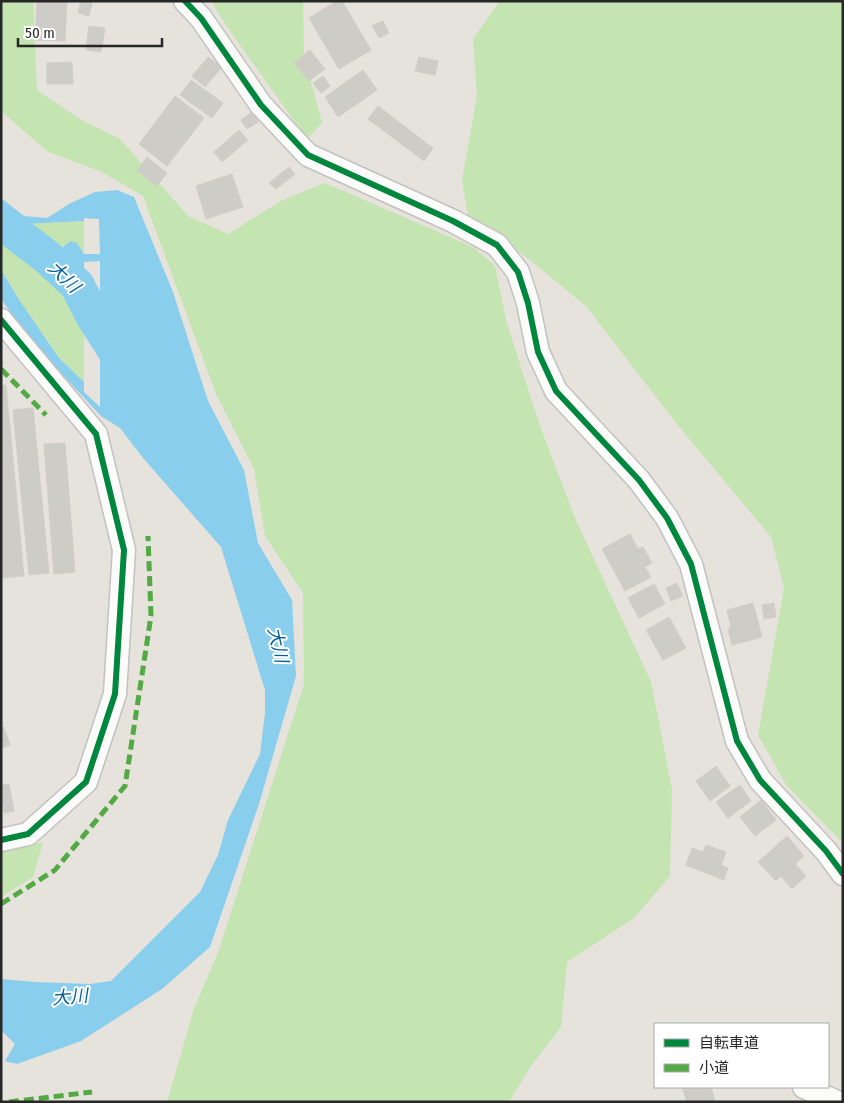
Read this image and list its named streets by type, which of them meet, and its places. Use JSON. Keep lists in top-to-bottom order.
{
  "water": ["大川"],
  "legend": ["自転車道", "小道"],
  "scale_bar": "50 m"
}
